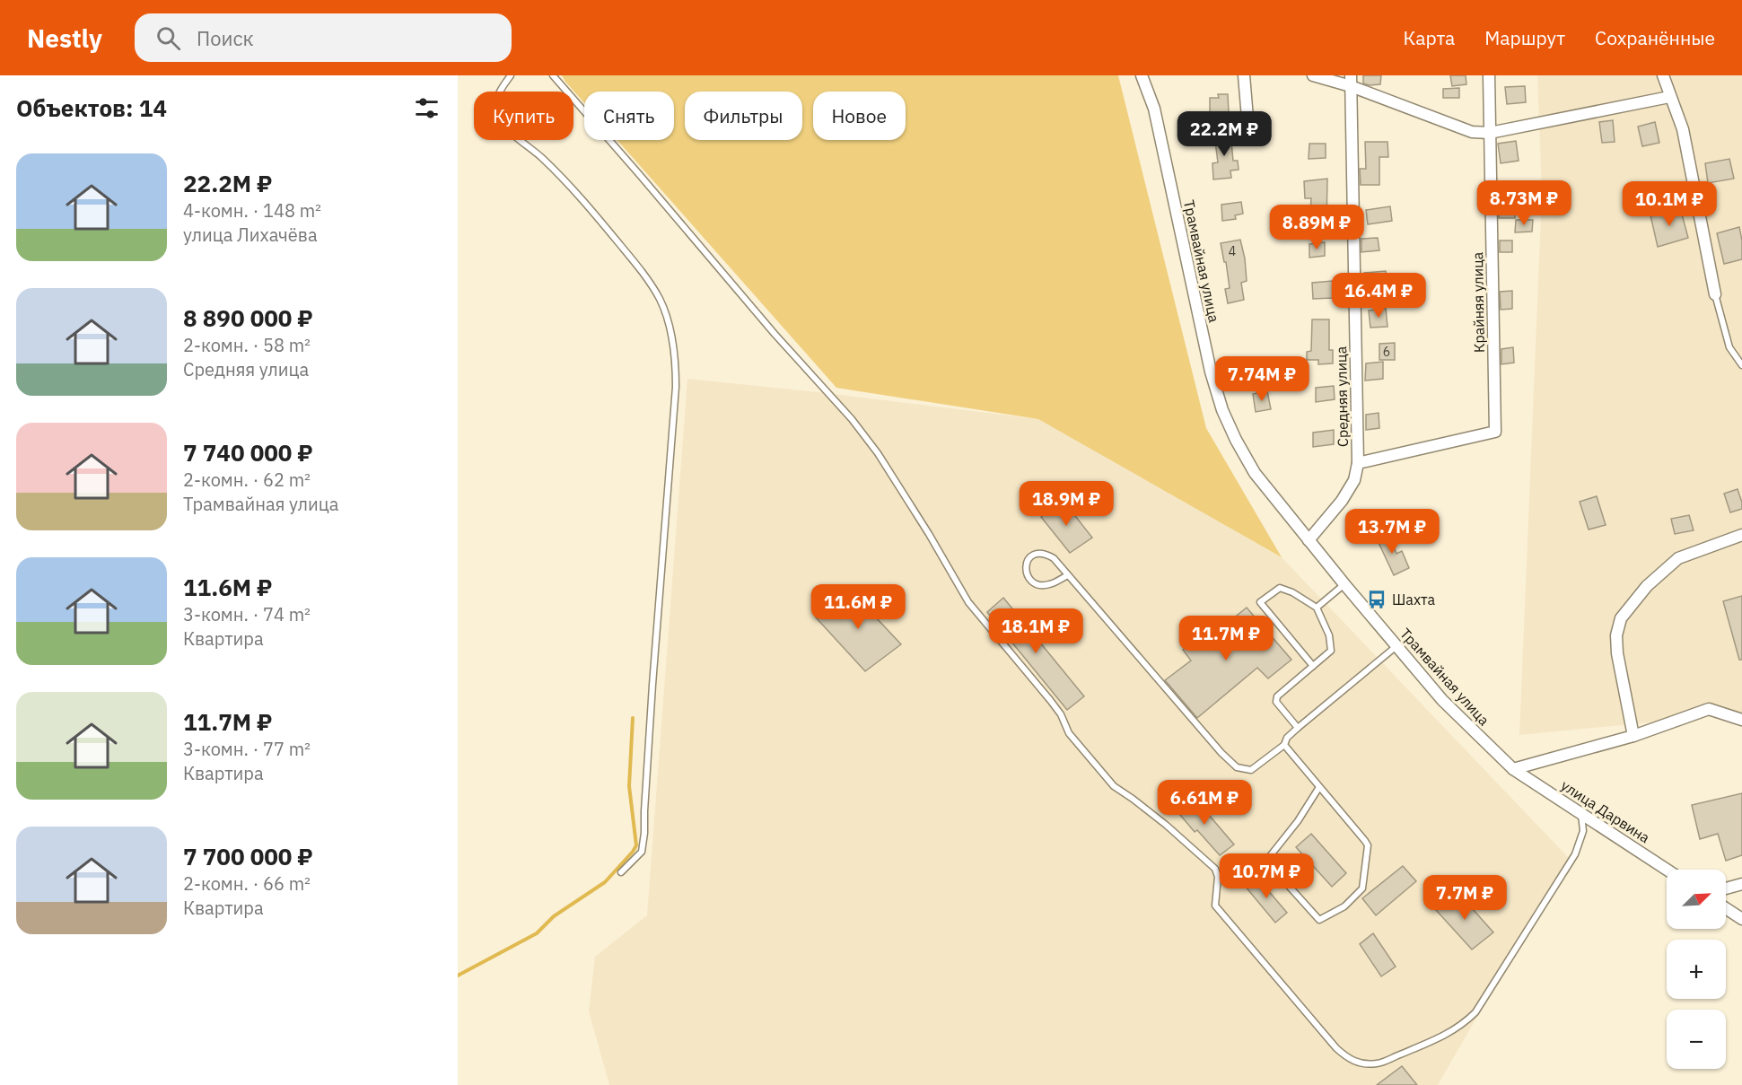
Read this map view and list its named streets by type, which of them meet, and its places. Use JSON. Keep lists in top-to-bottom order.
{
  "streets": {
    "street": [
      "Трамвайная улица",
      "Крайняя улица",
      "Средняя улица",
      "улица Дарвина"
    ]
  },
  "crossings": [
    ["Трамвайная улица", "Средняя улица"],
    ["Трамвайная улица", "улица Дарвина"],
    ["Крайняя улица", "Средняя улица"]
  ],
  "places": {
    "bus stop": ["Шахта"]
  },
  "house_numbers": ["4", "6"],
  "north": "top right",
  "page": {
    "header": "Nestly",
    "search": "Поиск",
    "nav": ["Карта", "Маршрут", "Сохранённые"],
    "heading": "Объектов: 14",
    "chip": [
      "Купить",
      "Снять",
      "Фильтры",
      "Новое"
    ],
    "price": [
      "22.2M ₽",
      "8.73M ₽",
      "10.1M ₽",
      "8.89M ₽",
      "16.4M ₽",
      "7.74M ₽",
      "18.9M ₽",
      "13.7M ₽",
      "11.6M ₽",
      "18.1M ₽",
      "11.7M ₽",
      "6.61M ₽",
      "10.7M ₽",
      "7.7M ₽"
    ],
    "list": [
      {
        "name": "22.2M ₽",
        "note": "4-комн. · 148 m² · улица Лихачёва"
      },
      {
        "name": "8 890 000 ₽",
        "note": "2-комн. · 58 m² · Средняя улица"
      },
      {
        "name": "7 740 000 ₽",
        "note": "2-комн. · 62 m² · Трамвайная улица"
      },
      {
        "name": "11.6M ₽",
        "note": "3-комн. · 74 m² · Квартира"
      },
      {
        "name": "11.7M ₽",
        "note": "3-комн. · 77 m² · Квартира"
      },
      {
        "name": "7 700 000 ₽",
        "note": "2-комн. · 66 m² · Квартира"
      }
    ],
    "map_buttons": ["+", "−"]
  }
}
